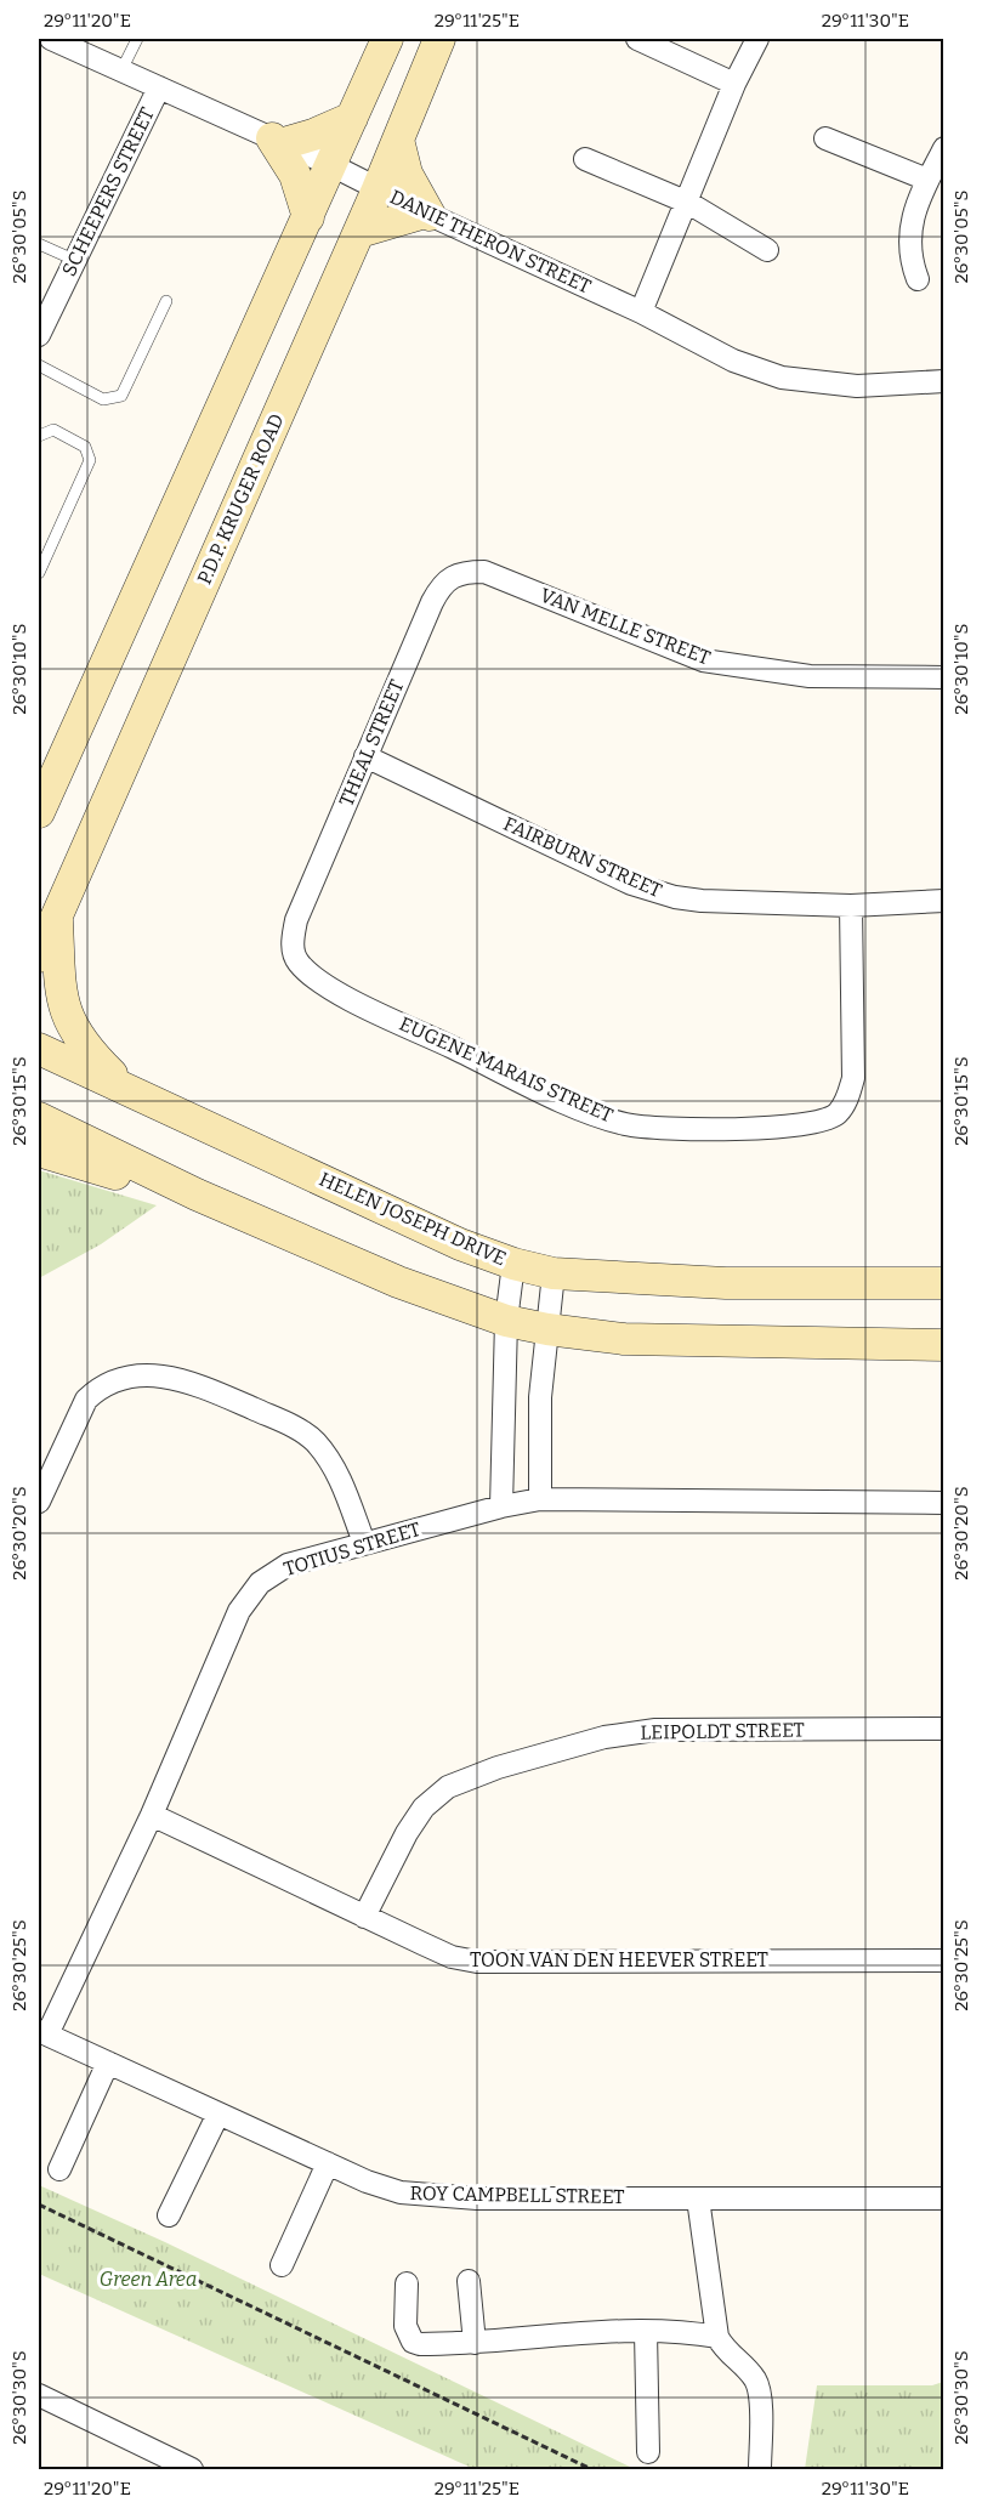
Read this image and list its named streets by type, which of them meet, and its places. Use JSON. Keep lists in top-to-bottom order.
{
  "streets": {
    "street": [
      "SCHEEPERS STREET",
      "DANIE THERON STREET",
      "P.D.P. KRUGER ROAD",
      "VAN MELLE STREET",
      "THEAL STREET",
      "FAIRBURN STREET",
      "EUGENE MARAIS STREET",
      "HELEN JOSEPH DRIVE",
      "TOTIUS STREET",
      "LEIPOLDT STREET",
      "TOON VAN DEN HEEVER STREET",
      "ROY CAMPBELL STREET"
    ]
  },
  "crossings": [
    ["SCHEEPERS STREET", "DANIE THERON STREET"],
    ["DANIE THERON STREET", "P.D.P. KRUGER ROAD"],
    ["VAN MELLE STREET", "THEAL STREET"],
    ["THEAL STREET", "FAIRBURN STREET"],
    ["THEAL STREET", "EUGENE MARAIS STREET"],
    ["FAIRBURN STREET", "EUGENE MARAIS STREET"],
    ["TOTIUS STREET", "TOON VAN DEN HEEVER STREET"],
    ["TOTIUS STREET", "ROY CAMPBELL STREET"],
    ["LEIPOLDT STREET", "TOON VAN DEN HEEVER STREET"]
  ],
  "parks": ["Green Area"],
  "coordinates": [
    "29°11'20\"E",
    "29°11'25\"E",
    "29°11'30\"E",
    "26°30'05\"S",
    "26°30'10\"S",
    "26°30'15\"S",
    "26°30'20\"S",
    "26°30'25\"S",
    "26°30'30\"S"
  ]
}
